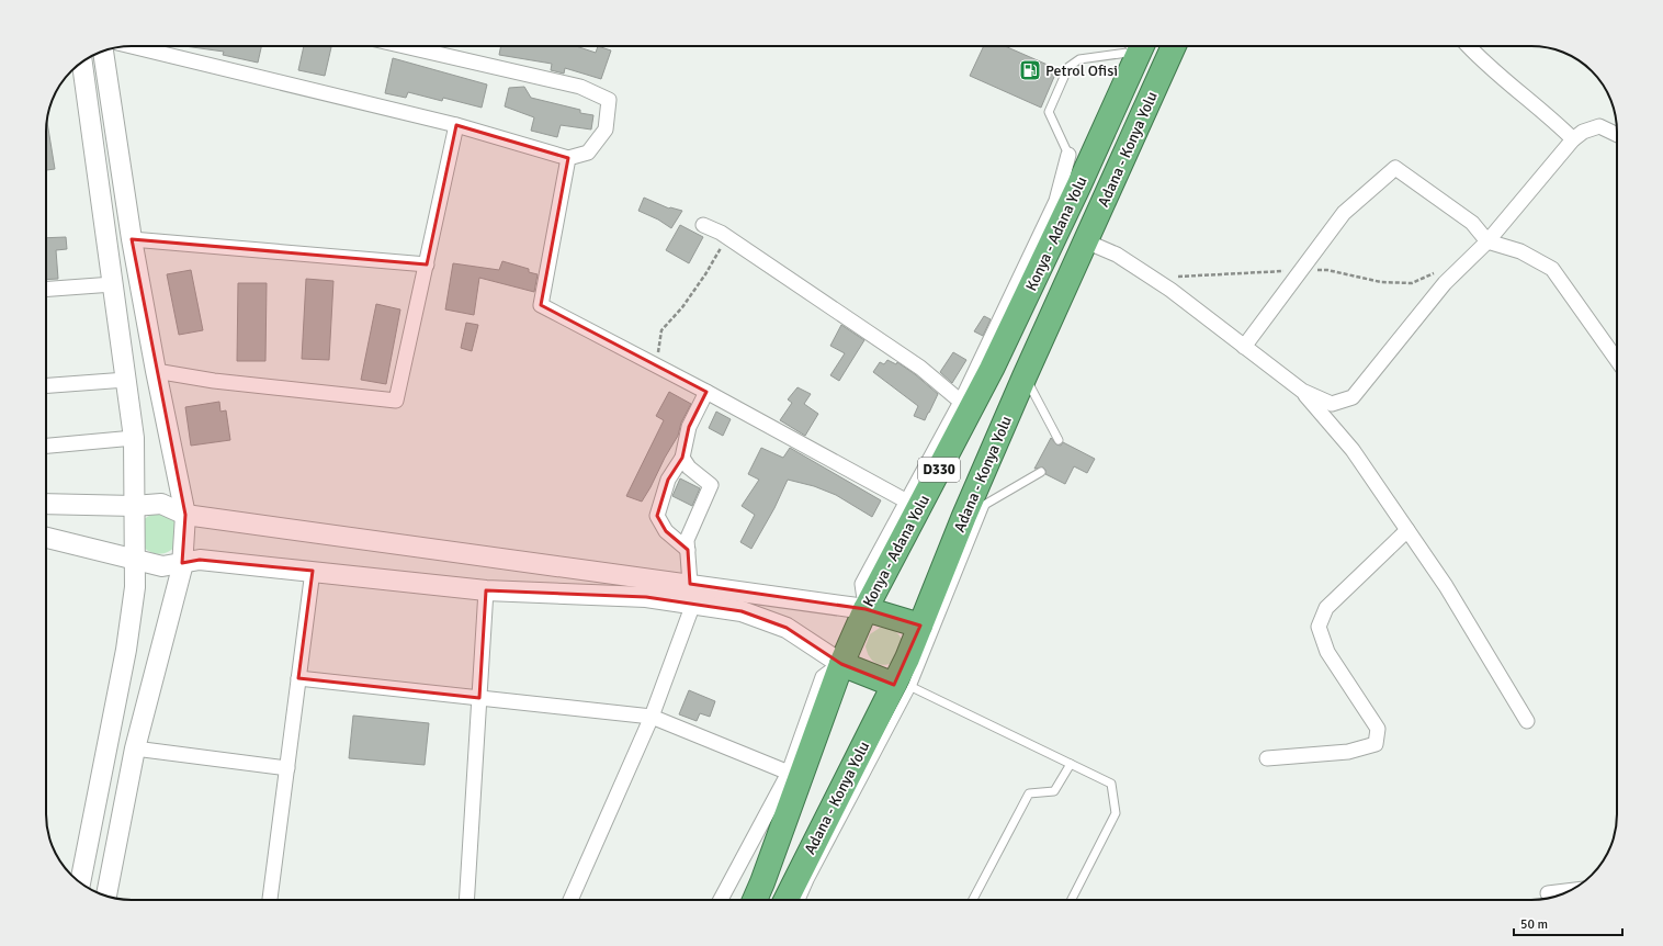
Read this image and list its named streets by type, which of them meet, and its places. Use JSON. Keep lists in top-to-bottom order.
{
  "streets": {
    "highway": ["Adana - Konya Yolu", "Konya - Adana Yolu", "D330"]
  },
  "places": {
    "fuel station": ["Petrol Ofisi"]
  },
  "scale_bar": "50 m"
}
